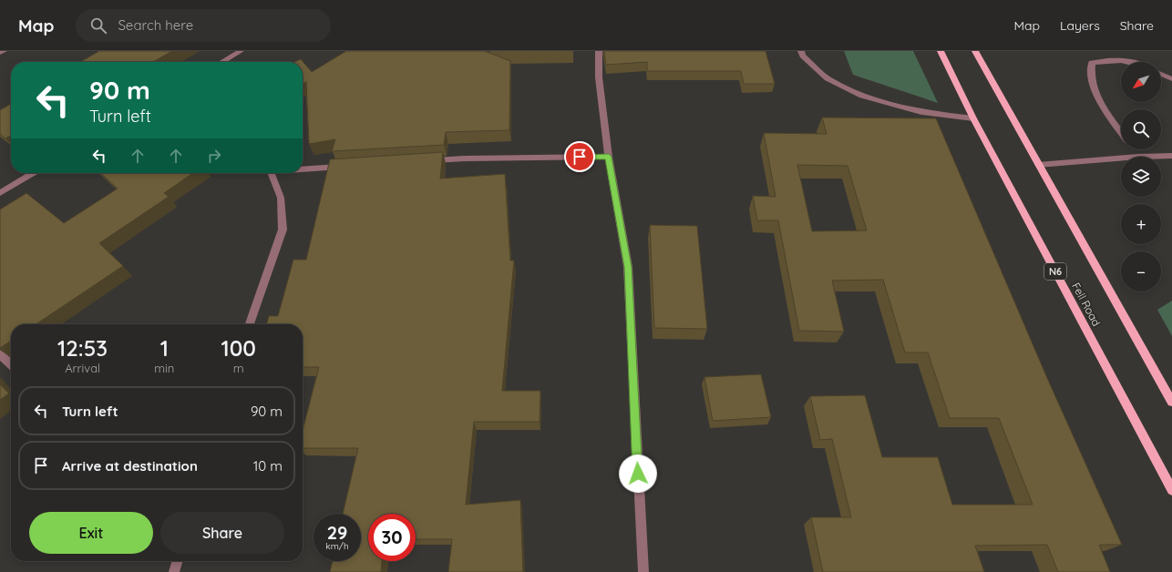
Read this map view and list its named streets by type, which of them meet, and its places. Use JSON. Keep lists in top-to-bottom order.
{
  "streets": {
    "main road": ["N6", "Fell Road"]
  },
  "north": "bottom left",
  "page": {
    "header": "Map",
    "search": "Search here",
    "nav": ["Map", "Layers", "Share"],
    "map_buttons": ["+", "−"],
    "turn": ["90 m", "Turn left"],
    "eta": [
      "12:53",
      "Arrival",
      "1",
      "min",
      "100",
      "m"
    ],
    "list": [
      {
        "name": "Turn left",
        "value": "90 m"
      },
      {
        "name": "Arrive at destination",
        "value": "10 m"
      }
    ],
    "buttons": ["Exit", "Share"],
    "speed": "29 km/h",
    "limit": "30"
  }
}
